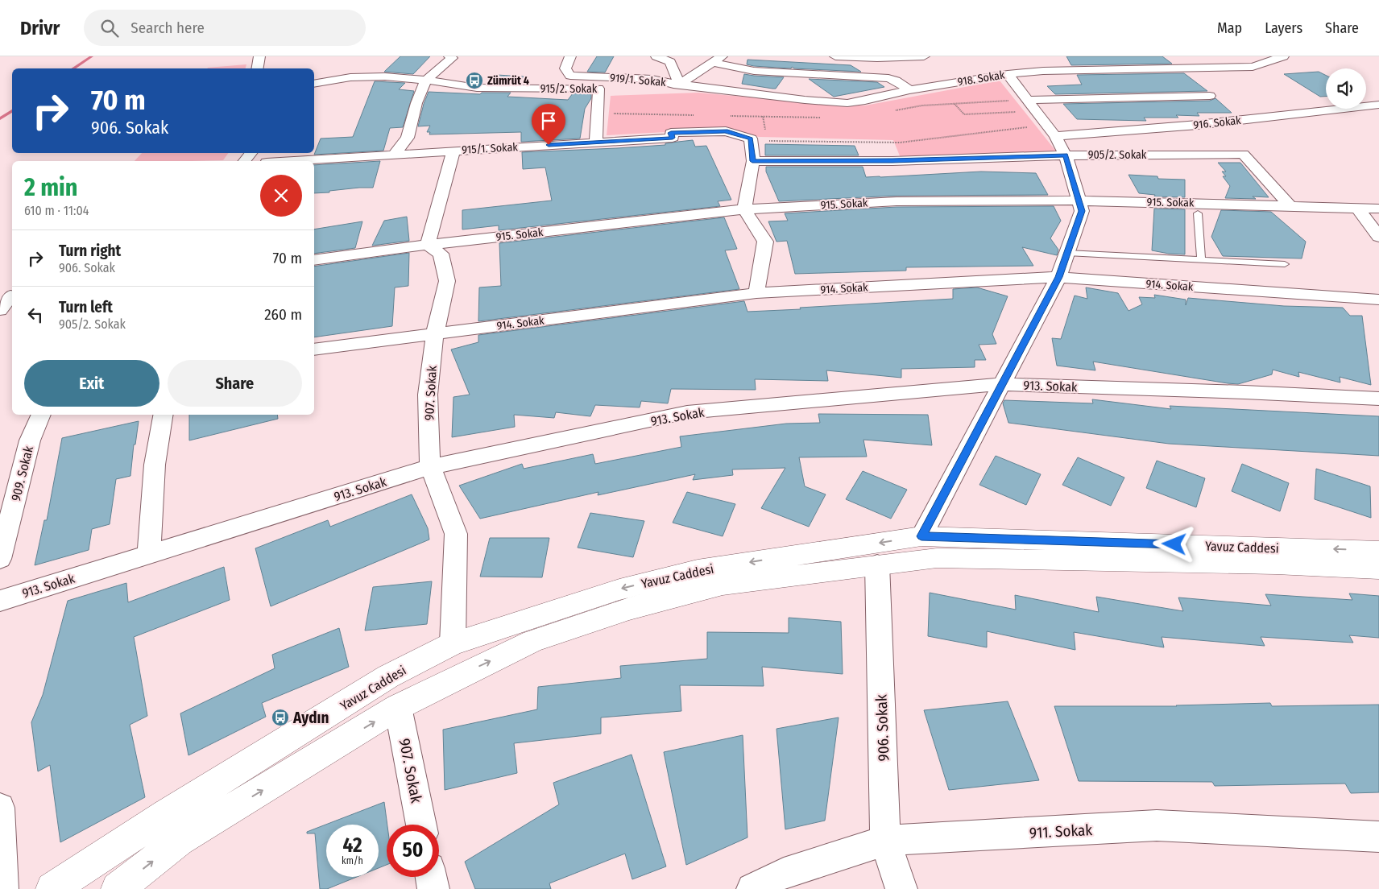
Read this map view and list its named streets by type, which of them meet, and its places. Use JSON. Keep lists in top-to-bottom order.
{
  "streets": {
    "main road": ["Yavuz Caddesi"],
    "street": [
      "918. Sokak",
      "919/1. Sokak",
      "915/2. Sokak",
      "916. Sokak",
      "915/1. Sokak",
      "905/2. Sokak",
      "915. Sokak",
      "914. Sokak",
      "913. Sokak",
      "907. Sokak",
      "909. Sokak",
      "906. Sokak",
      "911. Sokak"
    ]
  },
  "crossings": [
    ["918. Sokak", "919/1. Sokak"],
    ["918. Sokak", "915/2. Sokak"],
    ["919/1. Sokak", "915/2. Sokak"],
    ["905/2. Sokak", "915. Sokak"],
    ["915. Sokak", "907. Sokak"],
    ["914. Sokak", "907. Sokak"],
    ["913. Sokak", "907. Sokak"],
    ["907. Sokak", "Yavuz Caddesi"],
    ["Yavuz Caddesi", "906. Sokak"],
    ["906. Sokak", "911. Sokak"]
  ],
  "places": {
    "bus stop": ["Zümrüt 4", "Aydın"]
  },
  "page": {
    "header": "Drivr",
    "search": "Search here",
    "nav": ["Map", "Layers", "Share"],
    "turn": ["70 m", "906. Sokak"],
    "heading": ["2 min", "610 m · 11:04"],
    "list": [
      {
        "name": "Turn right",
        "note": "906. Sokak",
        "value": "70 m"
      },
      {
        "name": "Turn left",
        "note": "905/2. Sokak",
        "value": "260 m"
      }
    ],
    "buttons": ["Exit", "Share"],
    "speed": "42 km/h",
    "limit": "50"
  }
}
